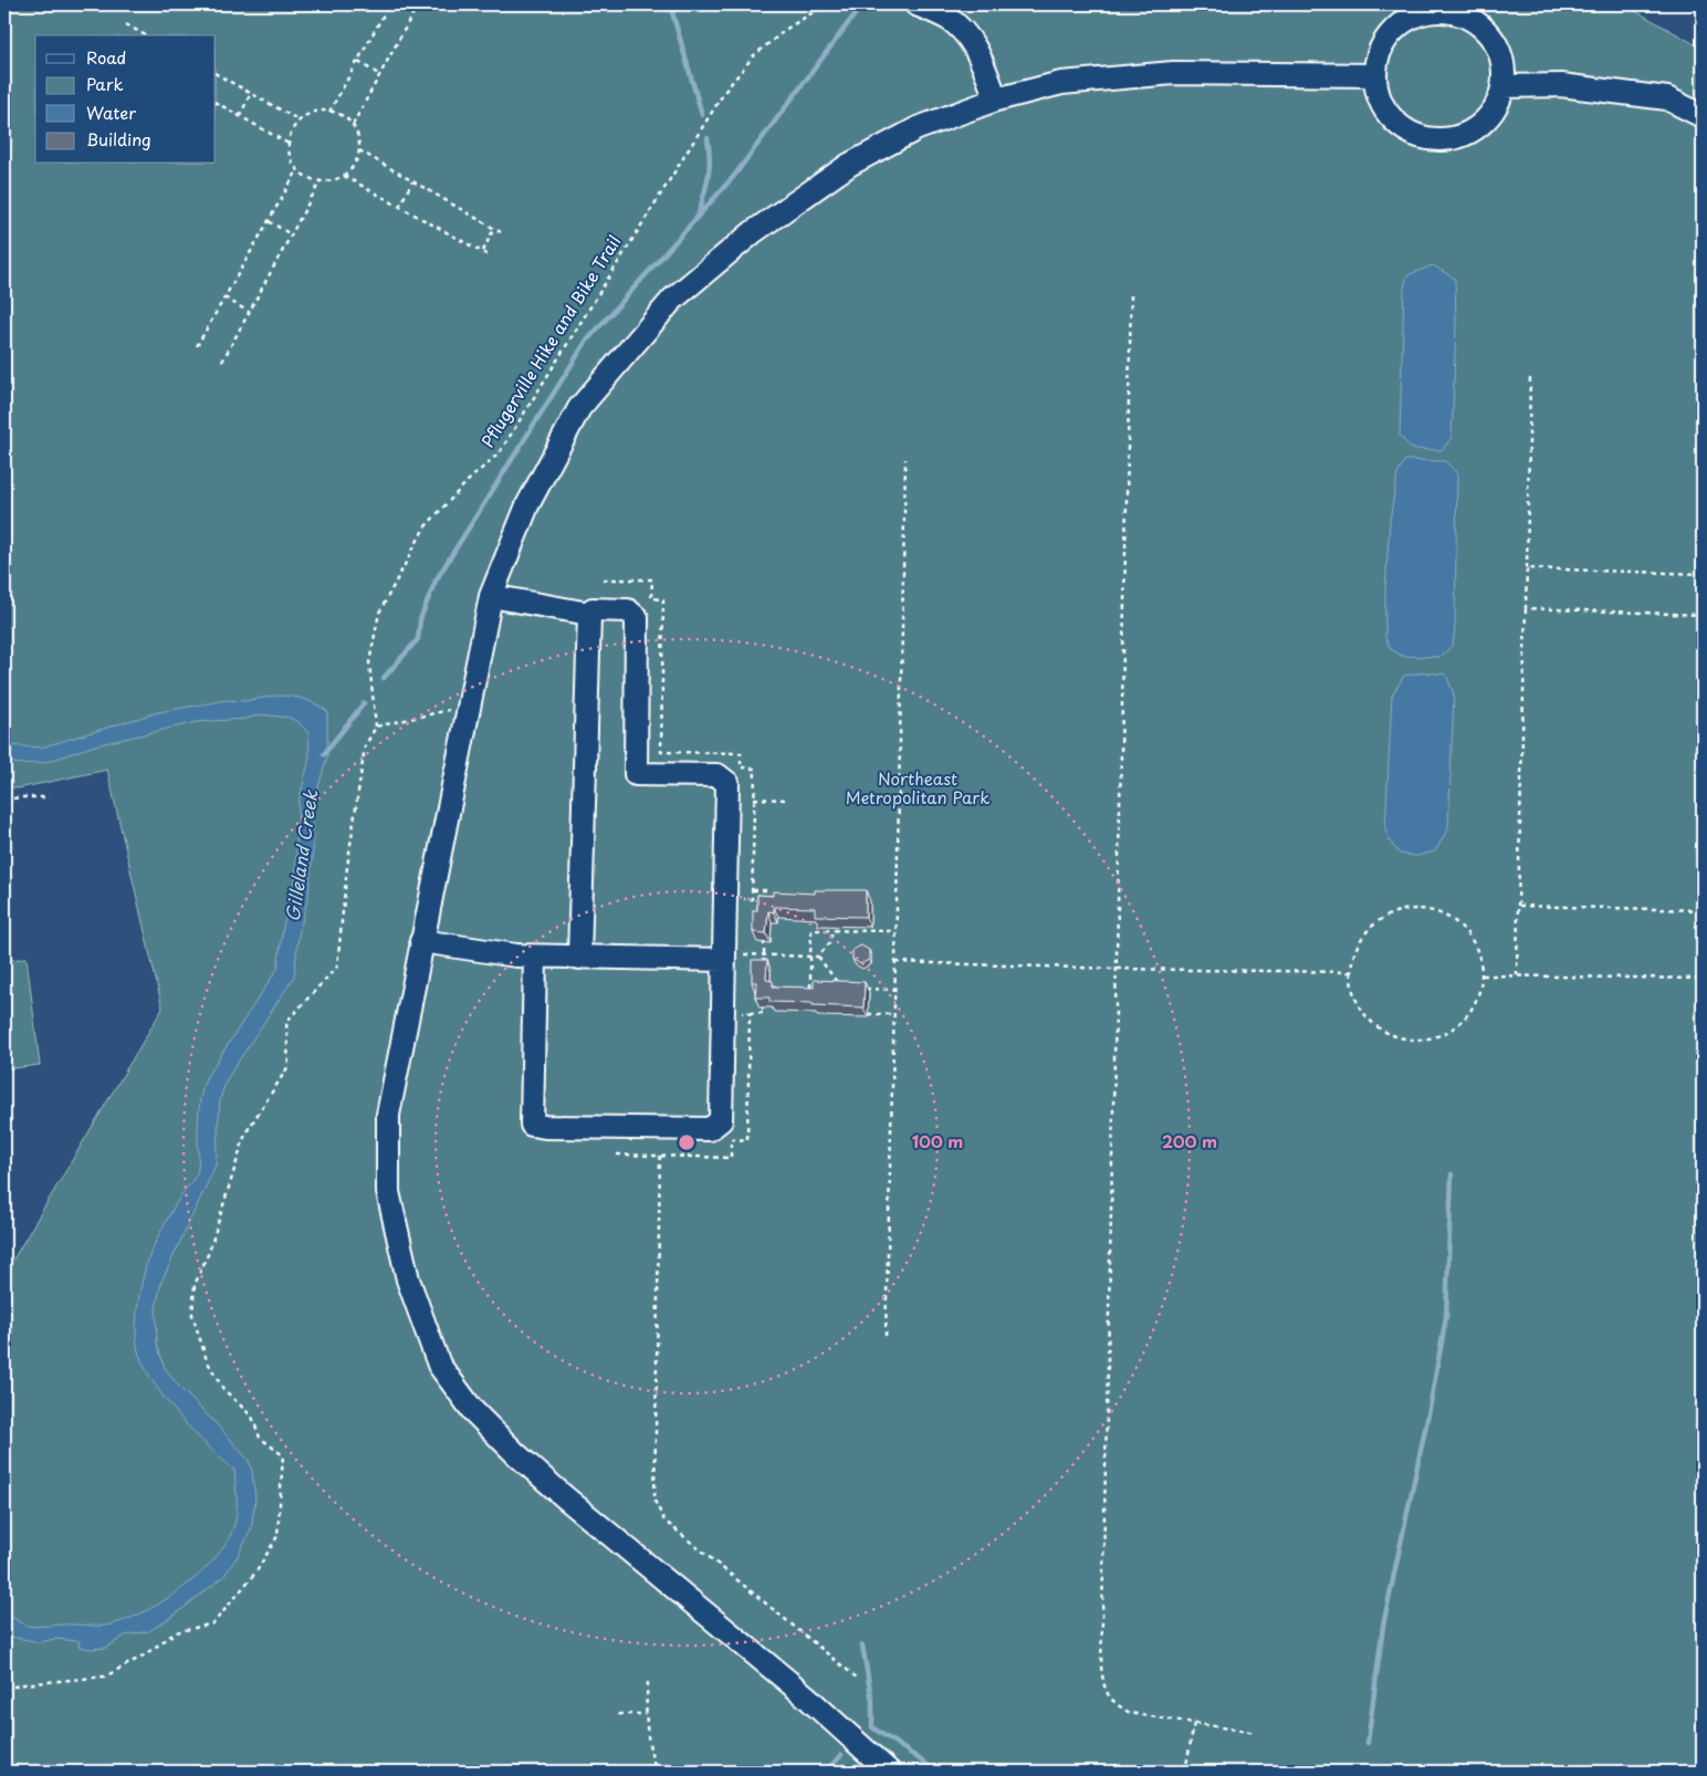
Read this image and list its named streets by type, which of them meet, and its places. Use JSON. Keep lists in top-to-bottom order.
{
  "streets": {
    "path": ["Pflugerville Hike and Bike Trail"]
  },
  "water": ["Gilleland Creek"],
  "parks": ["Northeast Metropolitan Park"],
  "legend": [
    "Road",
    "Park",
    "Water",
    "Building"
  ],
  "rings": ["100 m", "200 m"]
}
